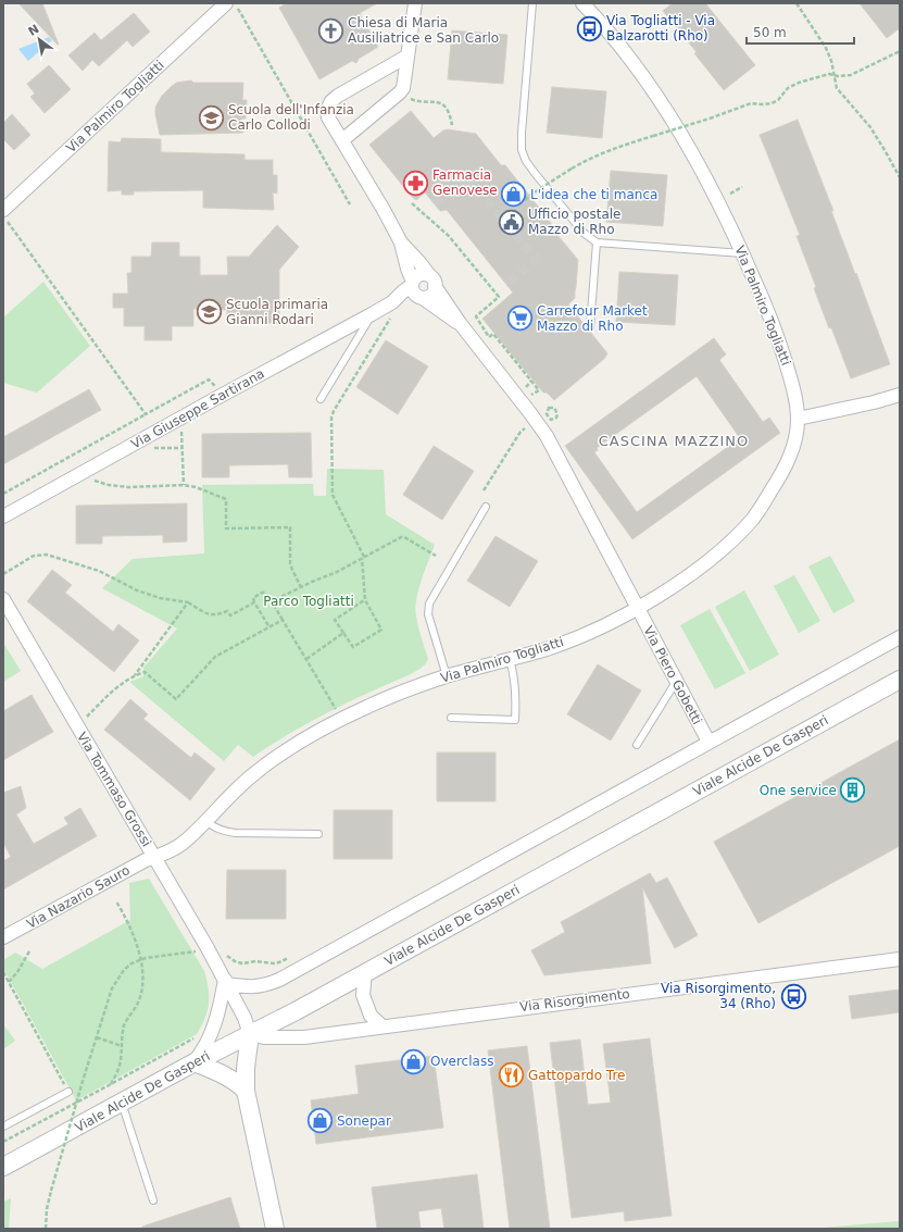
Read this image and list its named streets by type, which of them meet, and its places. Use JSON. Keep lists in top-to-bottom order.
{
  "streets": {
    "street": [
      "Via Palmiro Togliatti",
      "Via Giuseppe Sartirana",
      "Via Piero Gobetti",
      "Viale Alcide De Gasperi",
      "Via Tommaso Grossi",
      "Via Nazario Sauro",
      "Via Risorgimento"
    ]
  },
  "crossings": [
    ["Via Palmiro Togliatti", "Via Piero Gobetti"],
    ["Via Palmiro Togliatti", "Via Tommaso Grossi"],
    ["Via Palmiro Togliatti", "Via Nazario Sauro"],
    ["Viale Alcide De Gasperi", "Via Tommaso Grossi"],
    ["Viale Alcide De Gasperi", "Via Risorgimento"],
    ["Via Tommaso Grossi", "Via Nazario Sauro"],
    ["Via Tommaso Grossi", "Via Risorgimento"]
  ],
  "districts": ["CASCINA MAZZINO"],
  "parks": ["Parco Togliatti"],
  "places": {
    "bus stop": ["Via Togliatti - Via Balzarotti (Rho)", "Via Risorgimento, 34 (Rho)"],
    "church": ["Chiesa di Maria Ausiliatrice e San Carlo"],
    "school or university": ["Scuola dell'Infanzia Carlo Collodi", "Scuola primaria Gianni Rodari"],
    "pharmacy": ["Farmacia Genovese"],
    "shop": ["L'idea che ti manca", "Overclass", "Sonepar"],
    "public building": ["Ufficio postale Mazzo di Rho"],
    "supermarket": ["Carrefour Market Mazzo di Rho"],
    "building": ["One service"],
    "restaurant": ["Gattopardo Tre"]
  },
  "scale_bar": "50 m",
  "north": "top left"
}
